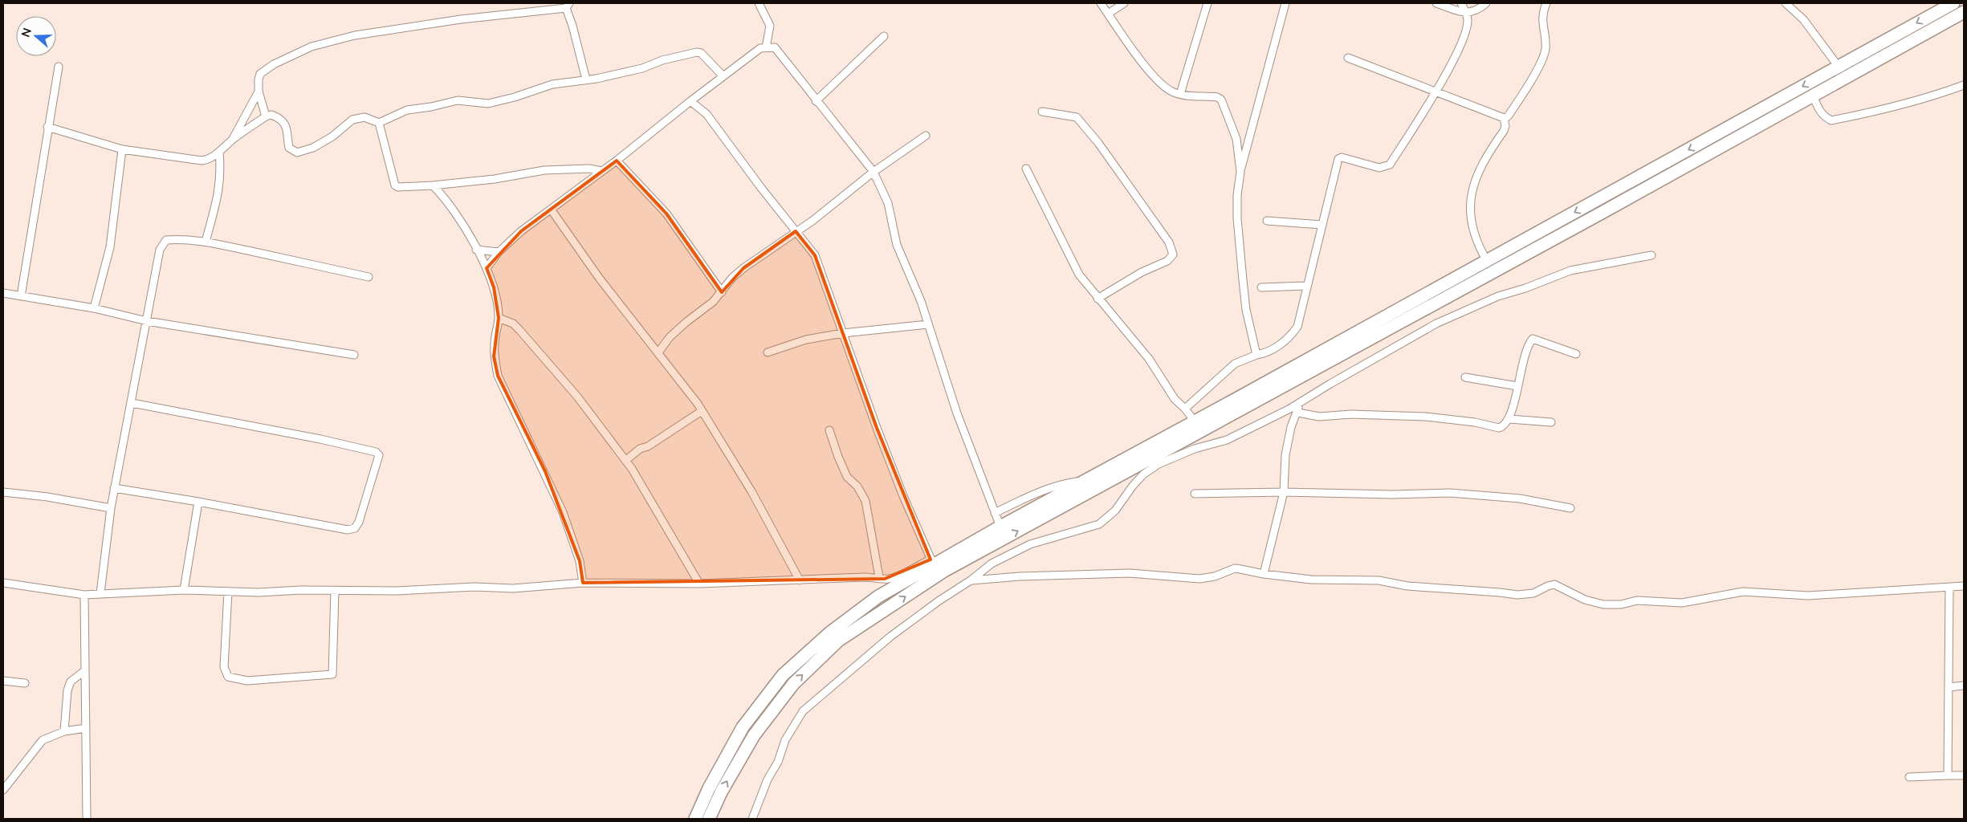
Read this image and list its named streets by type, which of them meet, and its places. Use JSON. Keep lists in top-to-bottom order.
{
  "north": "left"
}
